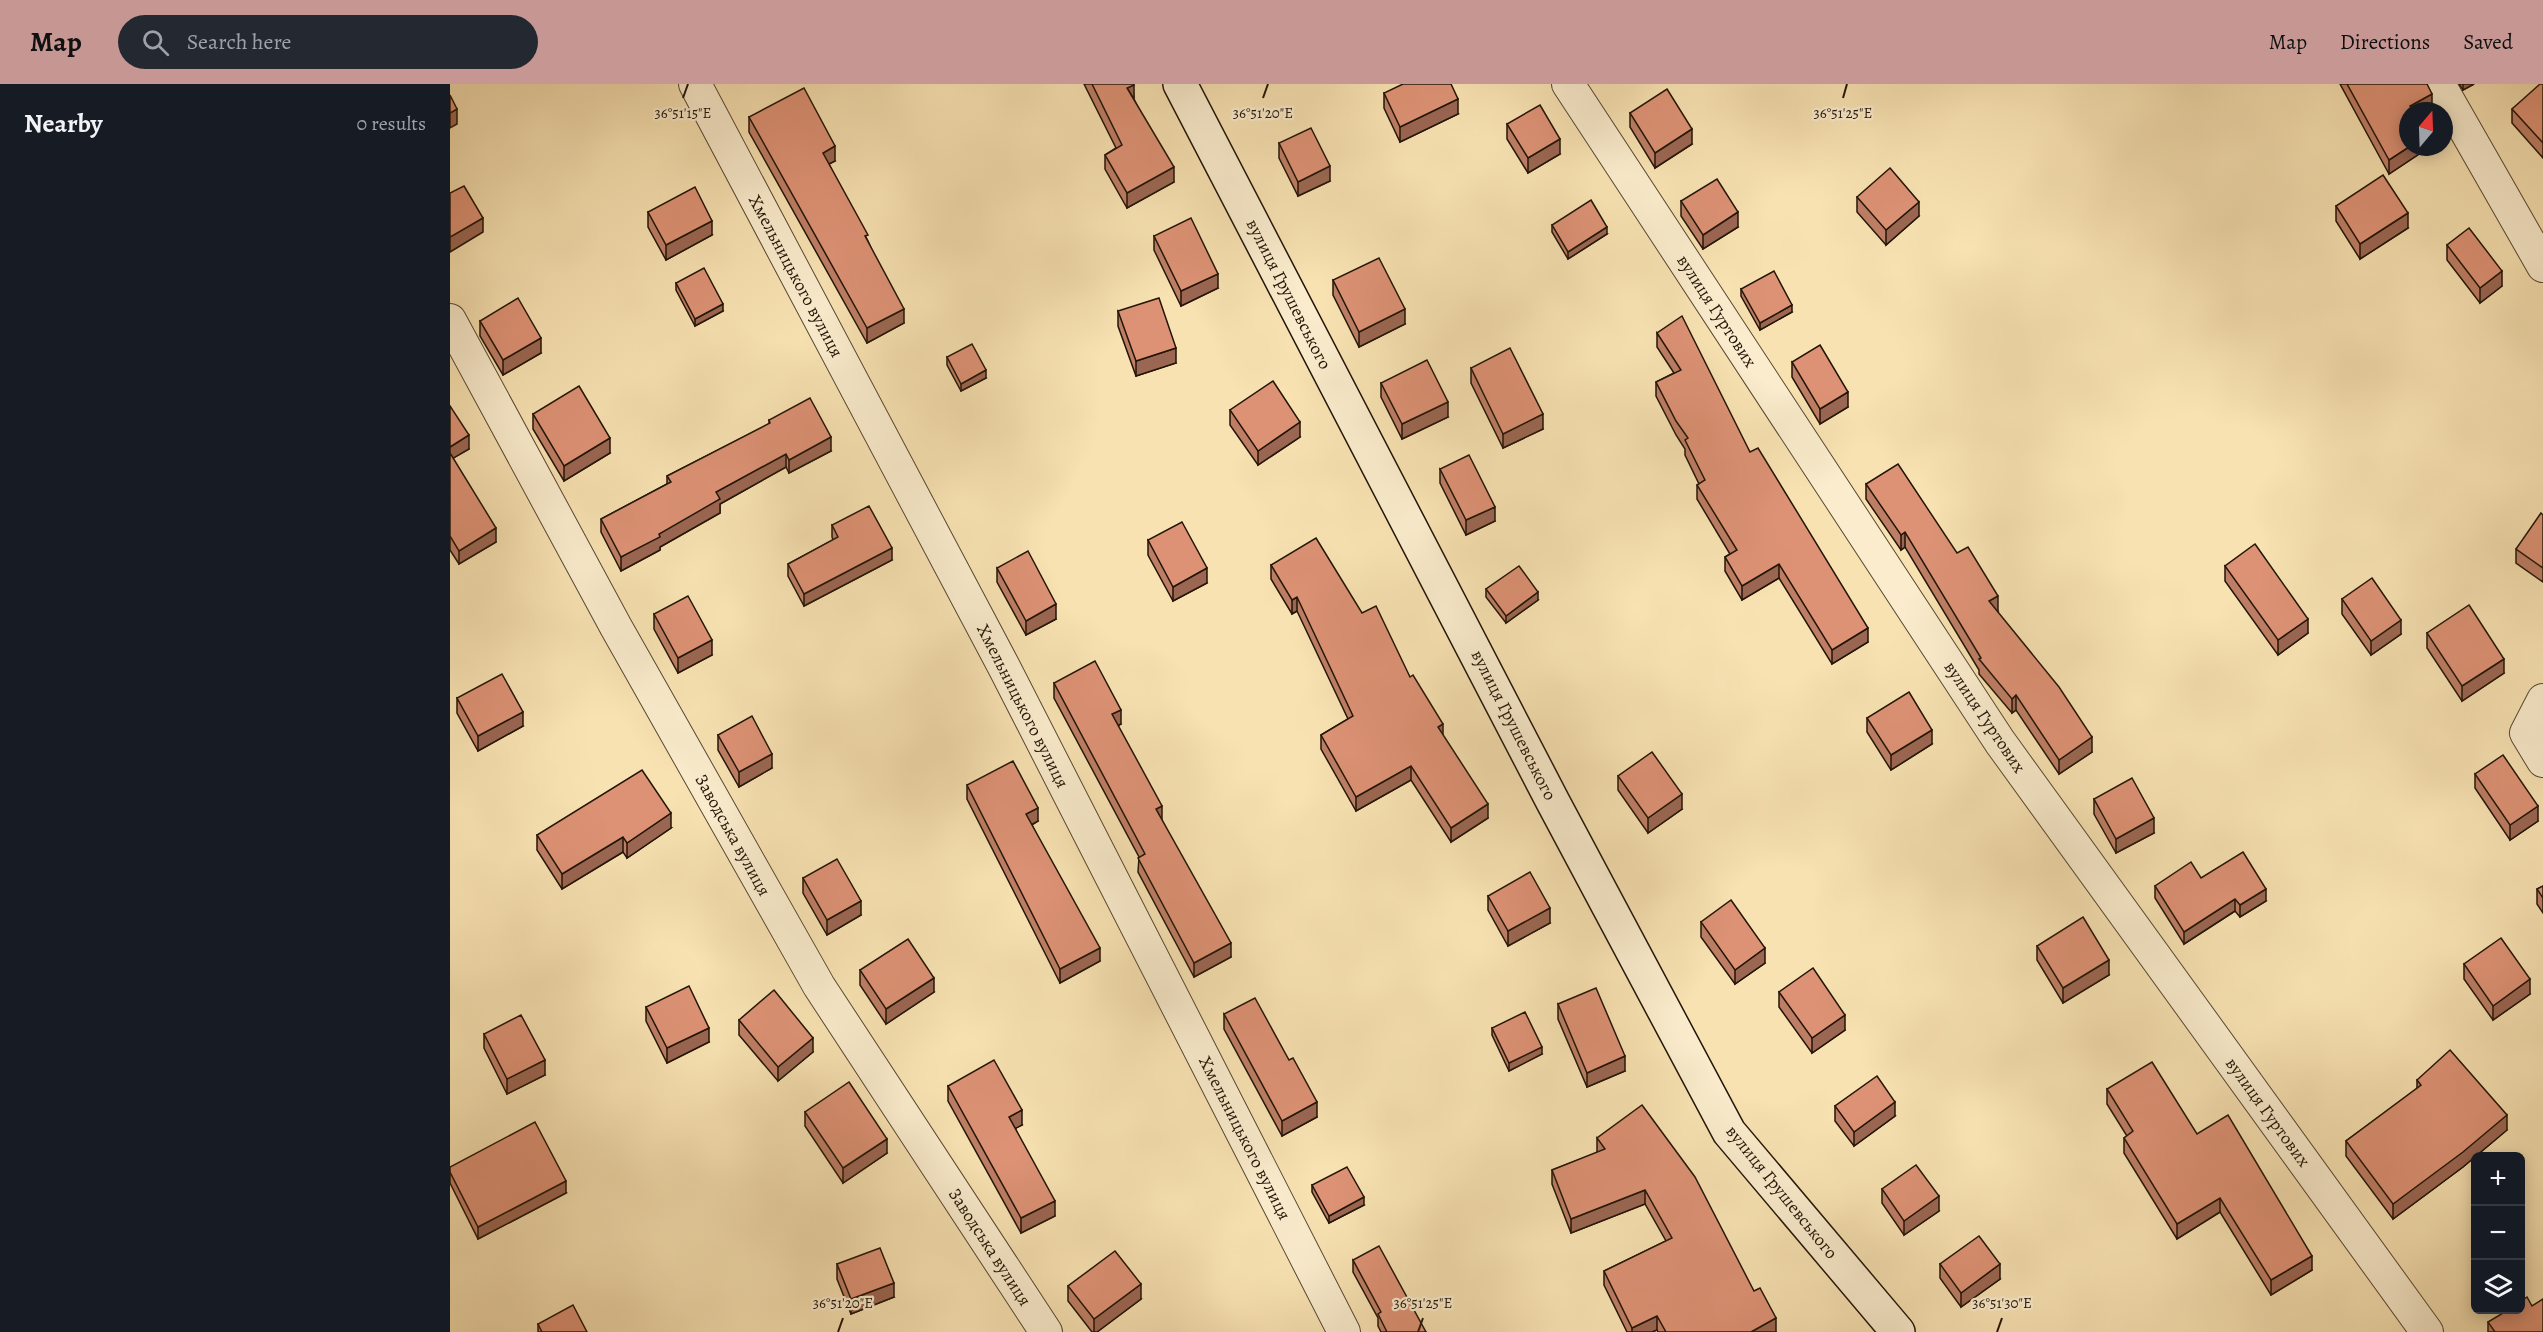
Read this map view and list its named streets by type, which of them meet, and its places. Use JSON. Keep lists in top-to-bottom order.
{
  "streets": {
    "street": [
      "Хмельницького вулиця",
      "вулиця Грушевського",
      "вулиця Гуртових",
      "Заводська вулиця"
    ]
  },
  "north": "top",
  "page": {
    "header": "Map",
    "search": "Search here",
    "nav": ["Map", "Directions", "Saved"],
    "heading": ["Nearby", "0 results"],
    "map_buttons": ["+", "−"]
  },
  "coordinates": [
    "36°51'15\"E",
    "36°51'20\"E",
    "36°51'25\"E",
    "36°51'30\"E"
  ]
}
